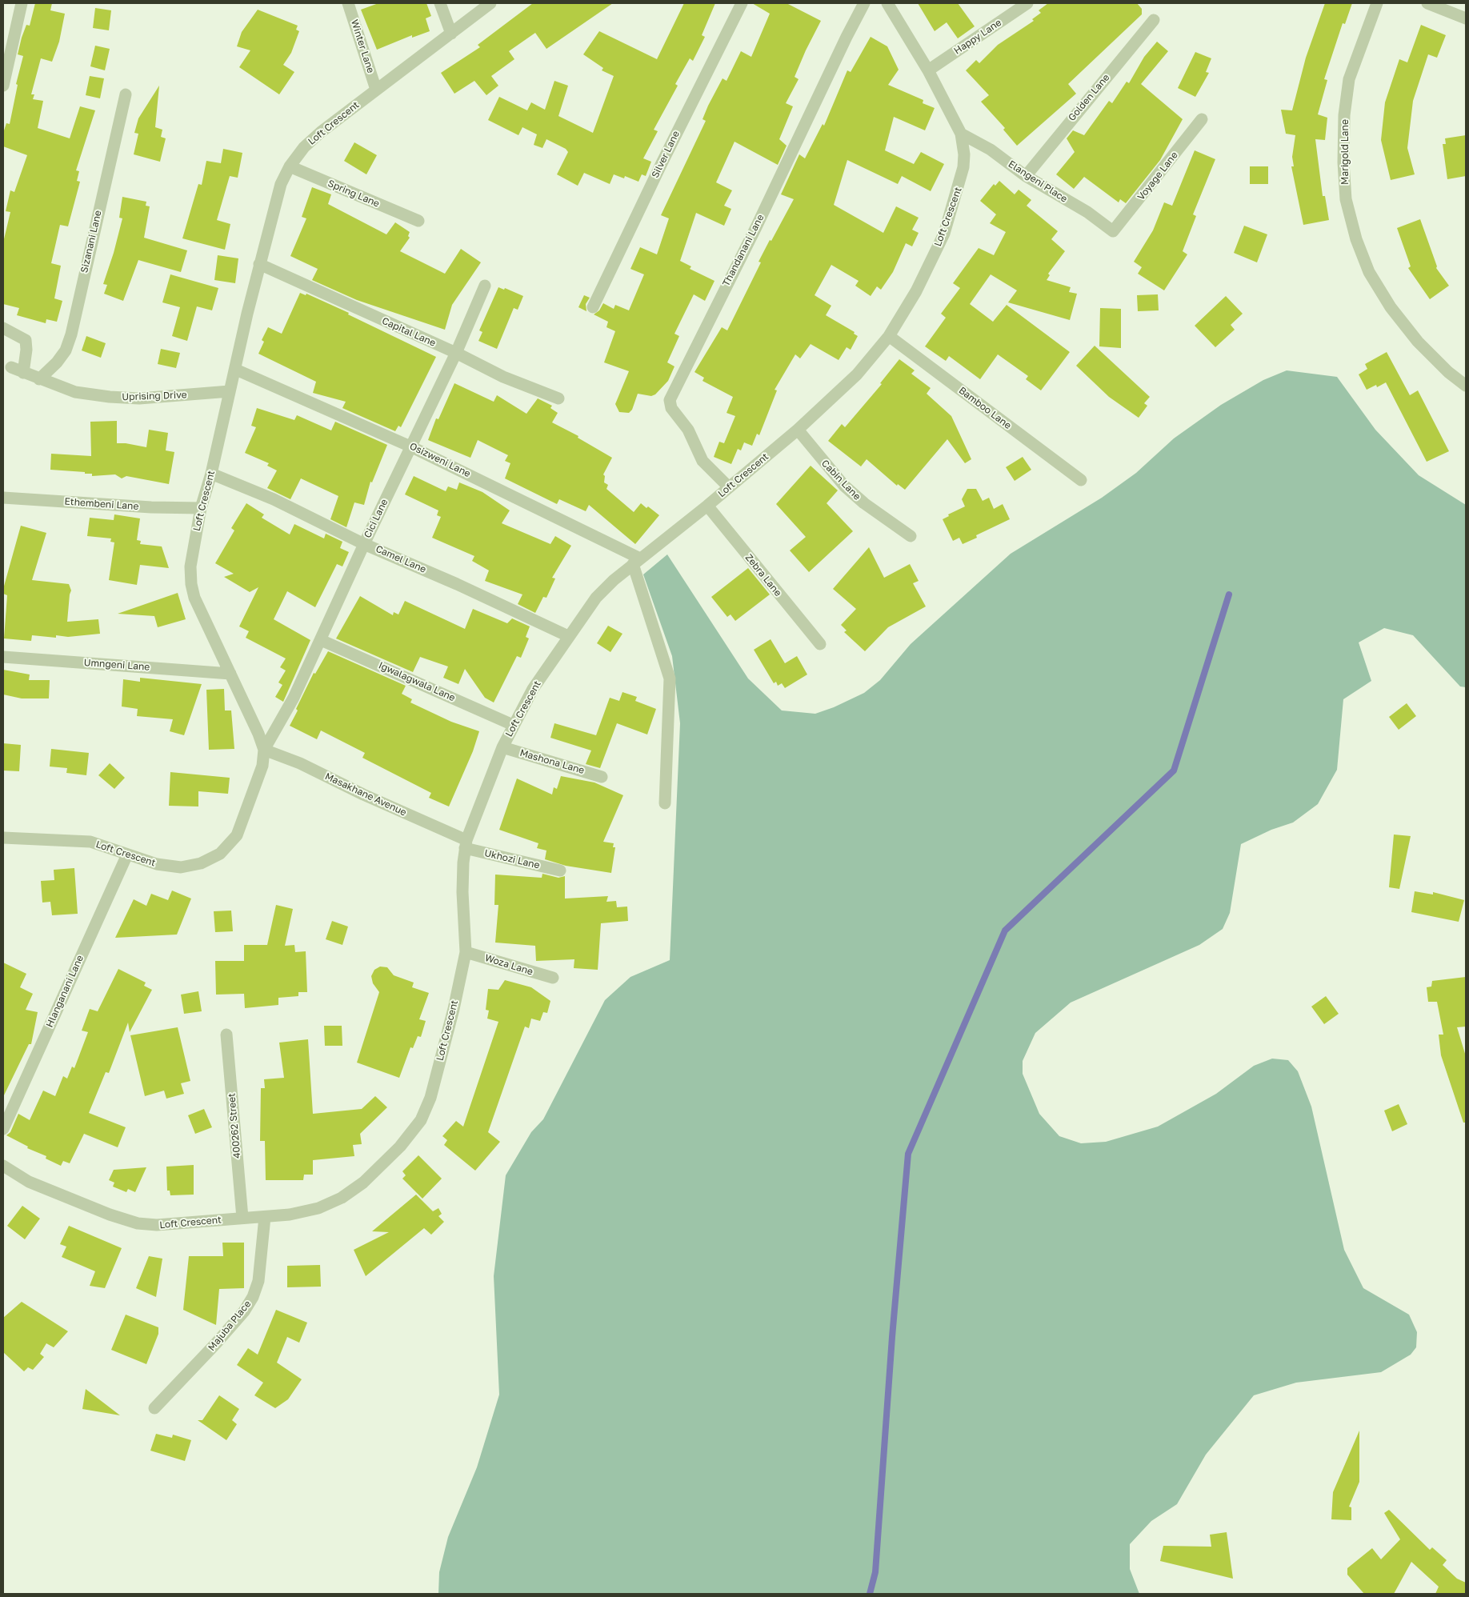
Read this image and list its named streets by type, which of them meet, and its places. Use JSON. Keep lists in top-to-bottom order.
{
  "streets": {
    "street": [
      "Happy Lane",
      "Winter Lane",
      "Golden Lane",
      "Loft Crescent",
      "Marigold Lane",
      "Silver Lane",
      "Voyage Lane",
      "Elangeni Place",
      "Spring Lane",
      "Sizanani Lane",
      "Thandanani Lane",
      "Capital Lane",
      "Uprising Drive",
      "Bamboo Lane",
      "Osizweni Lane",
      "Cabin Lane",
      "Ethembeni Lane",
      "Cici Lane",
      "Camel Lane",
      "Zebra Lane",
      "Umngeni Lane",
      "Igwalagwala Lane",
      "Mashona Lane",
      "Masakhane Avenue",
      "Ukhozi Lane",
      "Woza Lane",
      "Hlanganani Lane",
      "400262 Street",
      "Majuba Place"
    ]
  },
  "crossings": [
    ["Happy Lane", "Loft Crescent"],
    ["Winter Lane", "Loft Crescent"],
    ["Golden Lane", "Elangeni Place"],
    ["Loft Crescent", "Elangeni Place"],
    ["Loft Crescent", "Spring Lane"],
    ["Loft Crescent", "Thandanani Lane"],
    ["Loft Crescent", "Capital Lane"],
    ["Loft Crescent", "Uprising Drive"],
    ["Loft Crescent", "Bamboo Lane"],
    ["Loft Crescent", "Osizweni Lane"],
    ["Loft Crescent", "Cabin Lane"],
    ["Loft Crescent", "Ethembeni Lane"],
    ["Loft Crescent", "Cici Lane"],
    ["Loft Crescent", "Camel Lane"],
    ["Loft Crescent", "Zebra Lane"],
    ["Loft Crescent", "Umngeni Lane"],
    ["Loft Crescent", "Igwalagwala Lane"],
    ["Loft Crescent", "Mashona Lane"],
    ["Loft Crescent", "Masakhane Avenue"],
    ["Loft Crescent", "Ukhozi Lane"],
    ["Loft Crescent", "Woza Lane"],
    ["Loft Crescent", "Hlanganani Lane"],
    ["Loft Crescent", "400262 Street"],
    ["Loft Crescent", "Majuba Place"],
    ["Voyage Lane", "Elangeni Place"],
    ["Sizanani Lane", "Uprising Drive"],
    ["Capital Lane", "Cici Lane"],
    ["Osizweni Lane", "Cici Lane"],
    ["Cici Lane", "Camel Lane"],
    ["Cici Lane", "Igwalagwala Lane"],
    ["Cici Lane", "Masakhane Avenue"],
    ["Masakhane Avenue", "Ukhozi Lane"]
  ]
}
